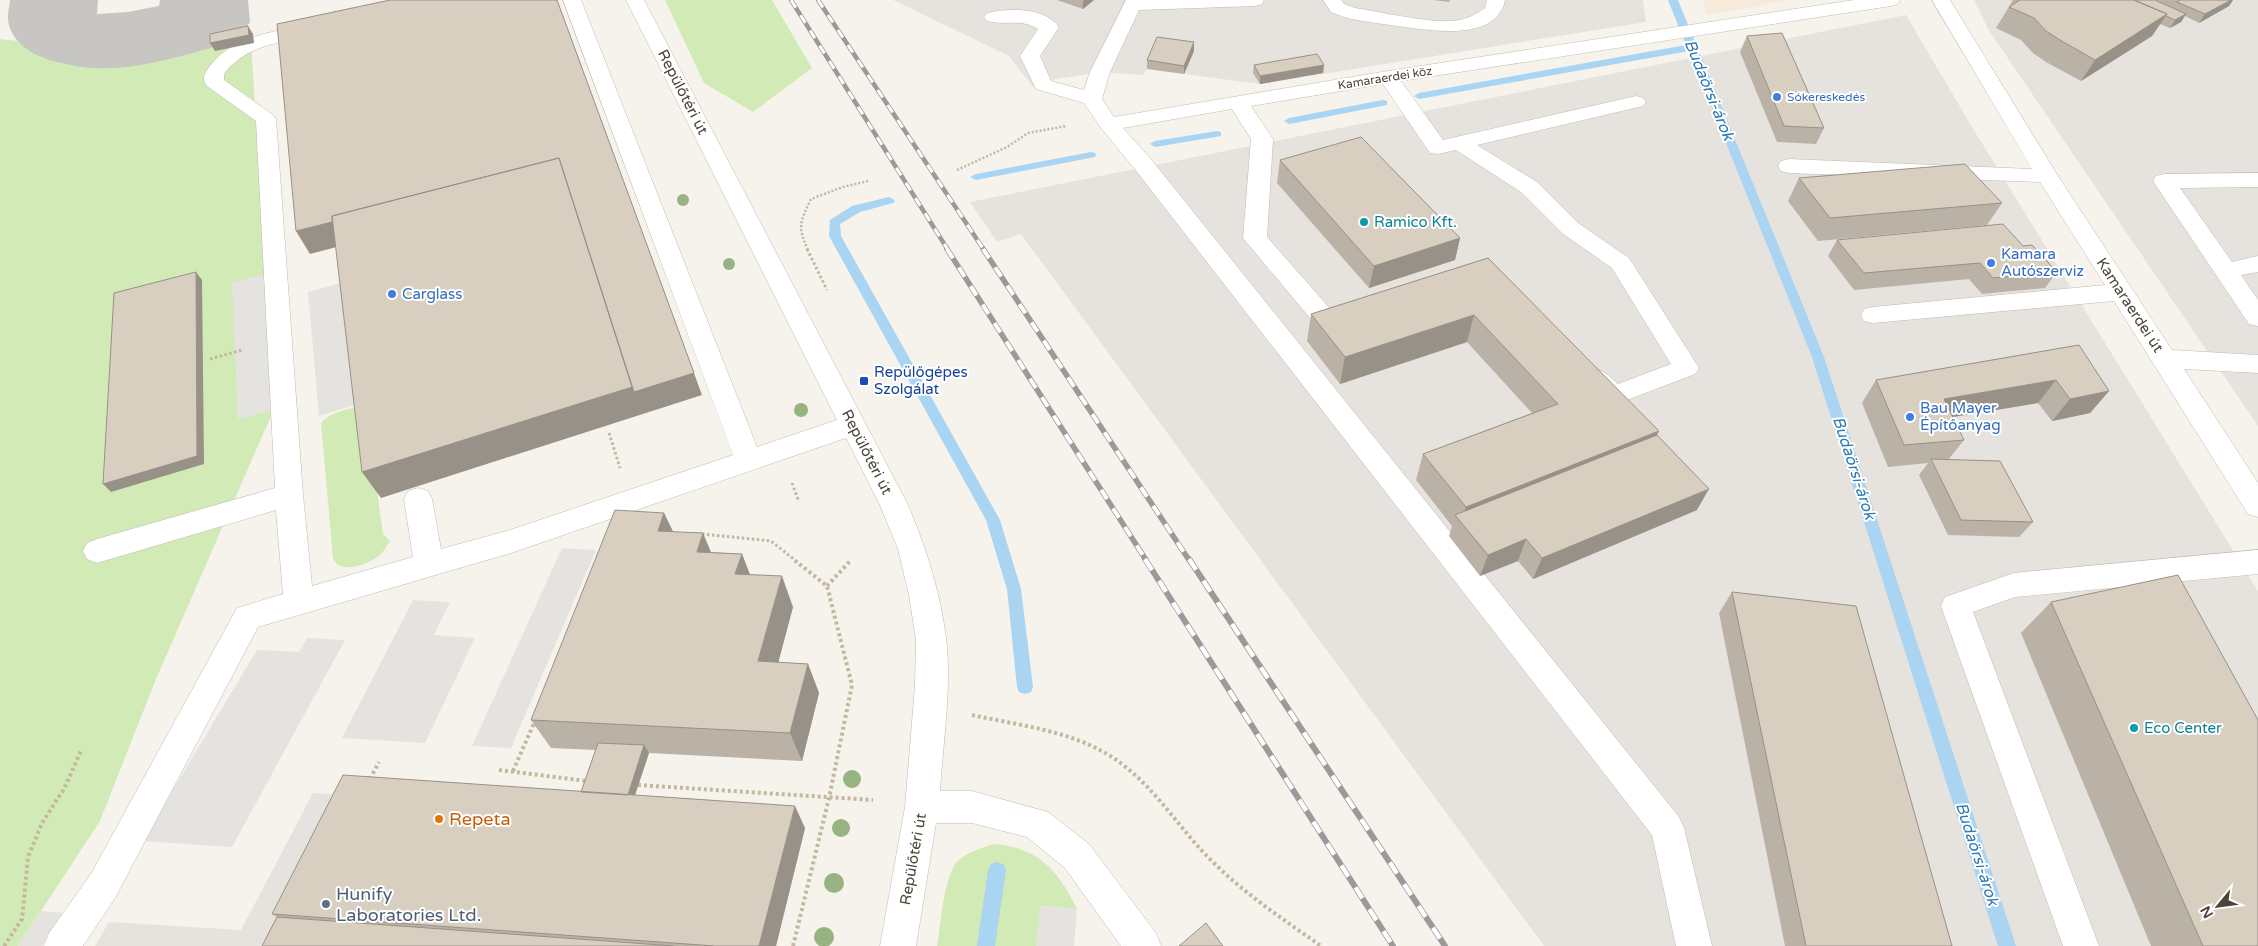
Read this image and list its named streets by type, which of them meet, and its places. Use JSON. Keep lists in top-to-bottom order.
{
  "streets": {
    "street": ["Kamaraerdei köz", "Repülőtéri út", "Kamaraerdei út"]
  },
  "water": ["Budaörsi-árok"],
  "places": {
    "other": [
      "Sókereskedés",
      "Ramico Kft.",
      "Kamara Autószerviz",
      "Carglass",
      "Bau Mayer Építőanyag",
      "Eco Center",
      "Repeta",
      "Hunify Laboratories Ltd."
    ],
    "transit": ["Repülőgépes Szolgálat"]
  },
  "north": "bottom left"
}
